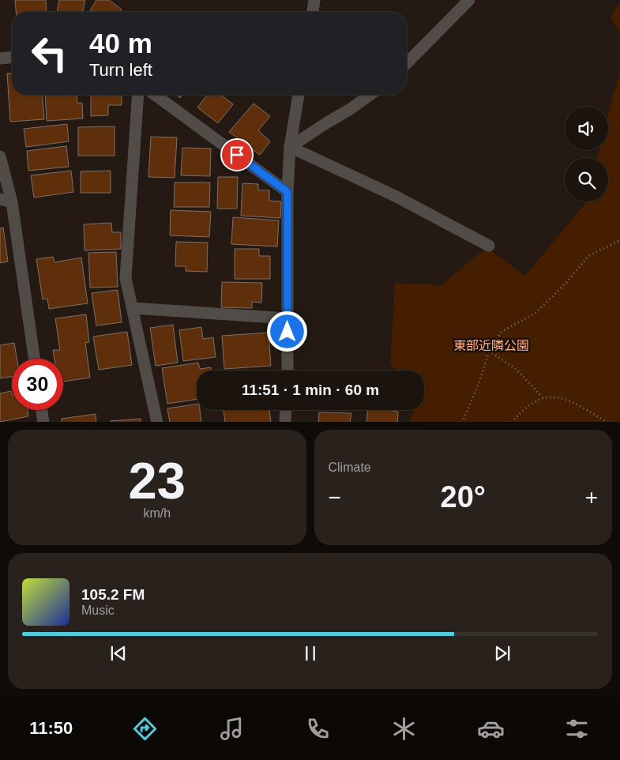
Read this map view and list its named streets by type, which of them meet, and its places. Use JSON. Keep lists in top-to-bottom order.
{
  "parks": ["東部近隣公園"],
  "page": {
    "turn": ["40 m", "Turn left"],
    "limit": "30",
    "trip": "11:51 · 1 min · 60 m",
    "tile": [
      ["23", "km/h"],
      "Climate"
    ],
    "heat": ["−", "20°", "+"],
    "song": ["105.2 FM", "Music"],
    "tabs": "11:50"
  }
}
